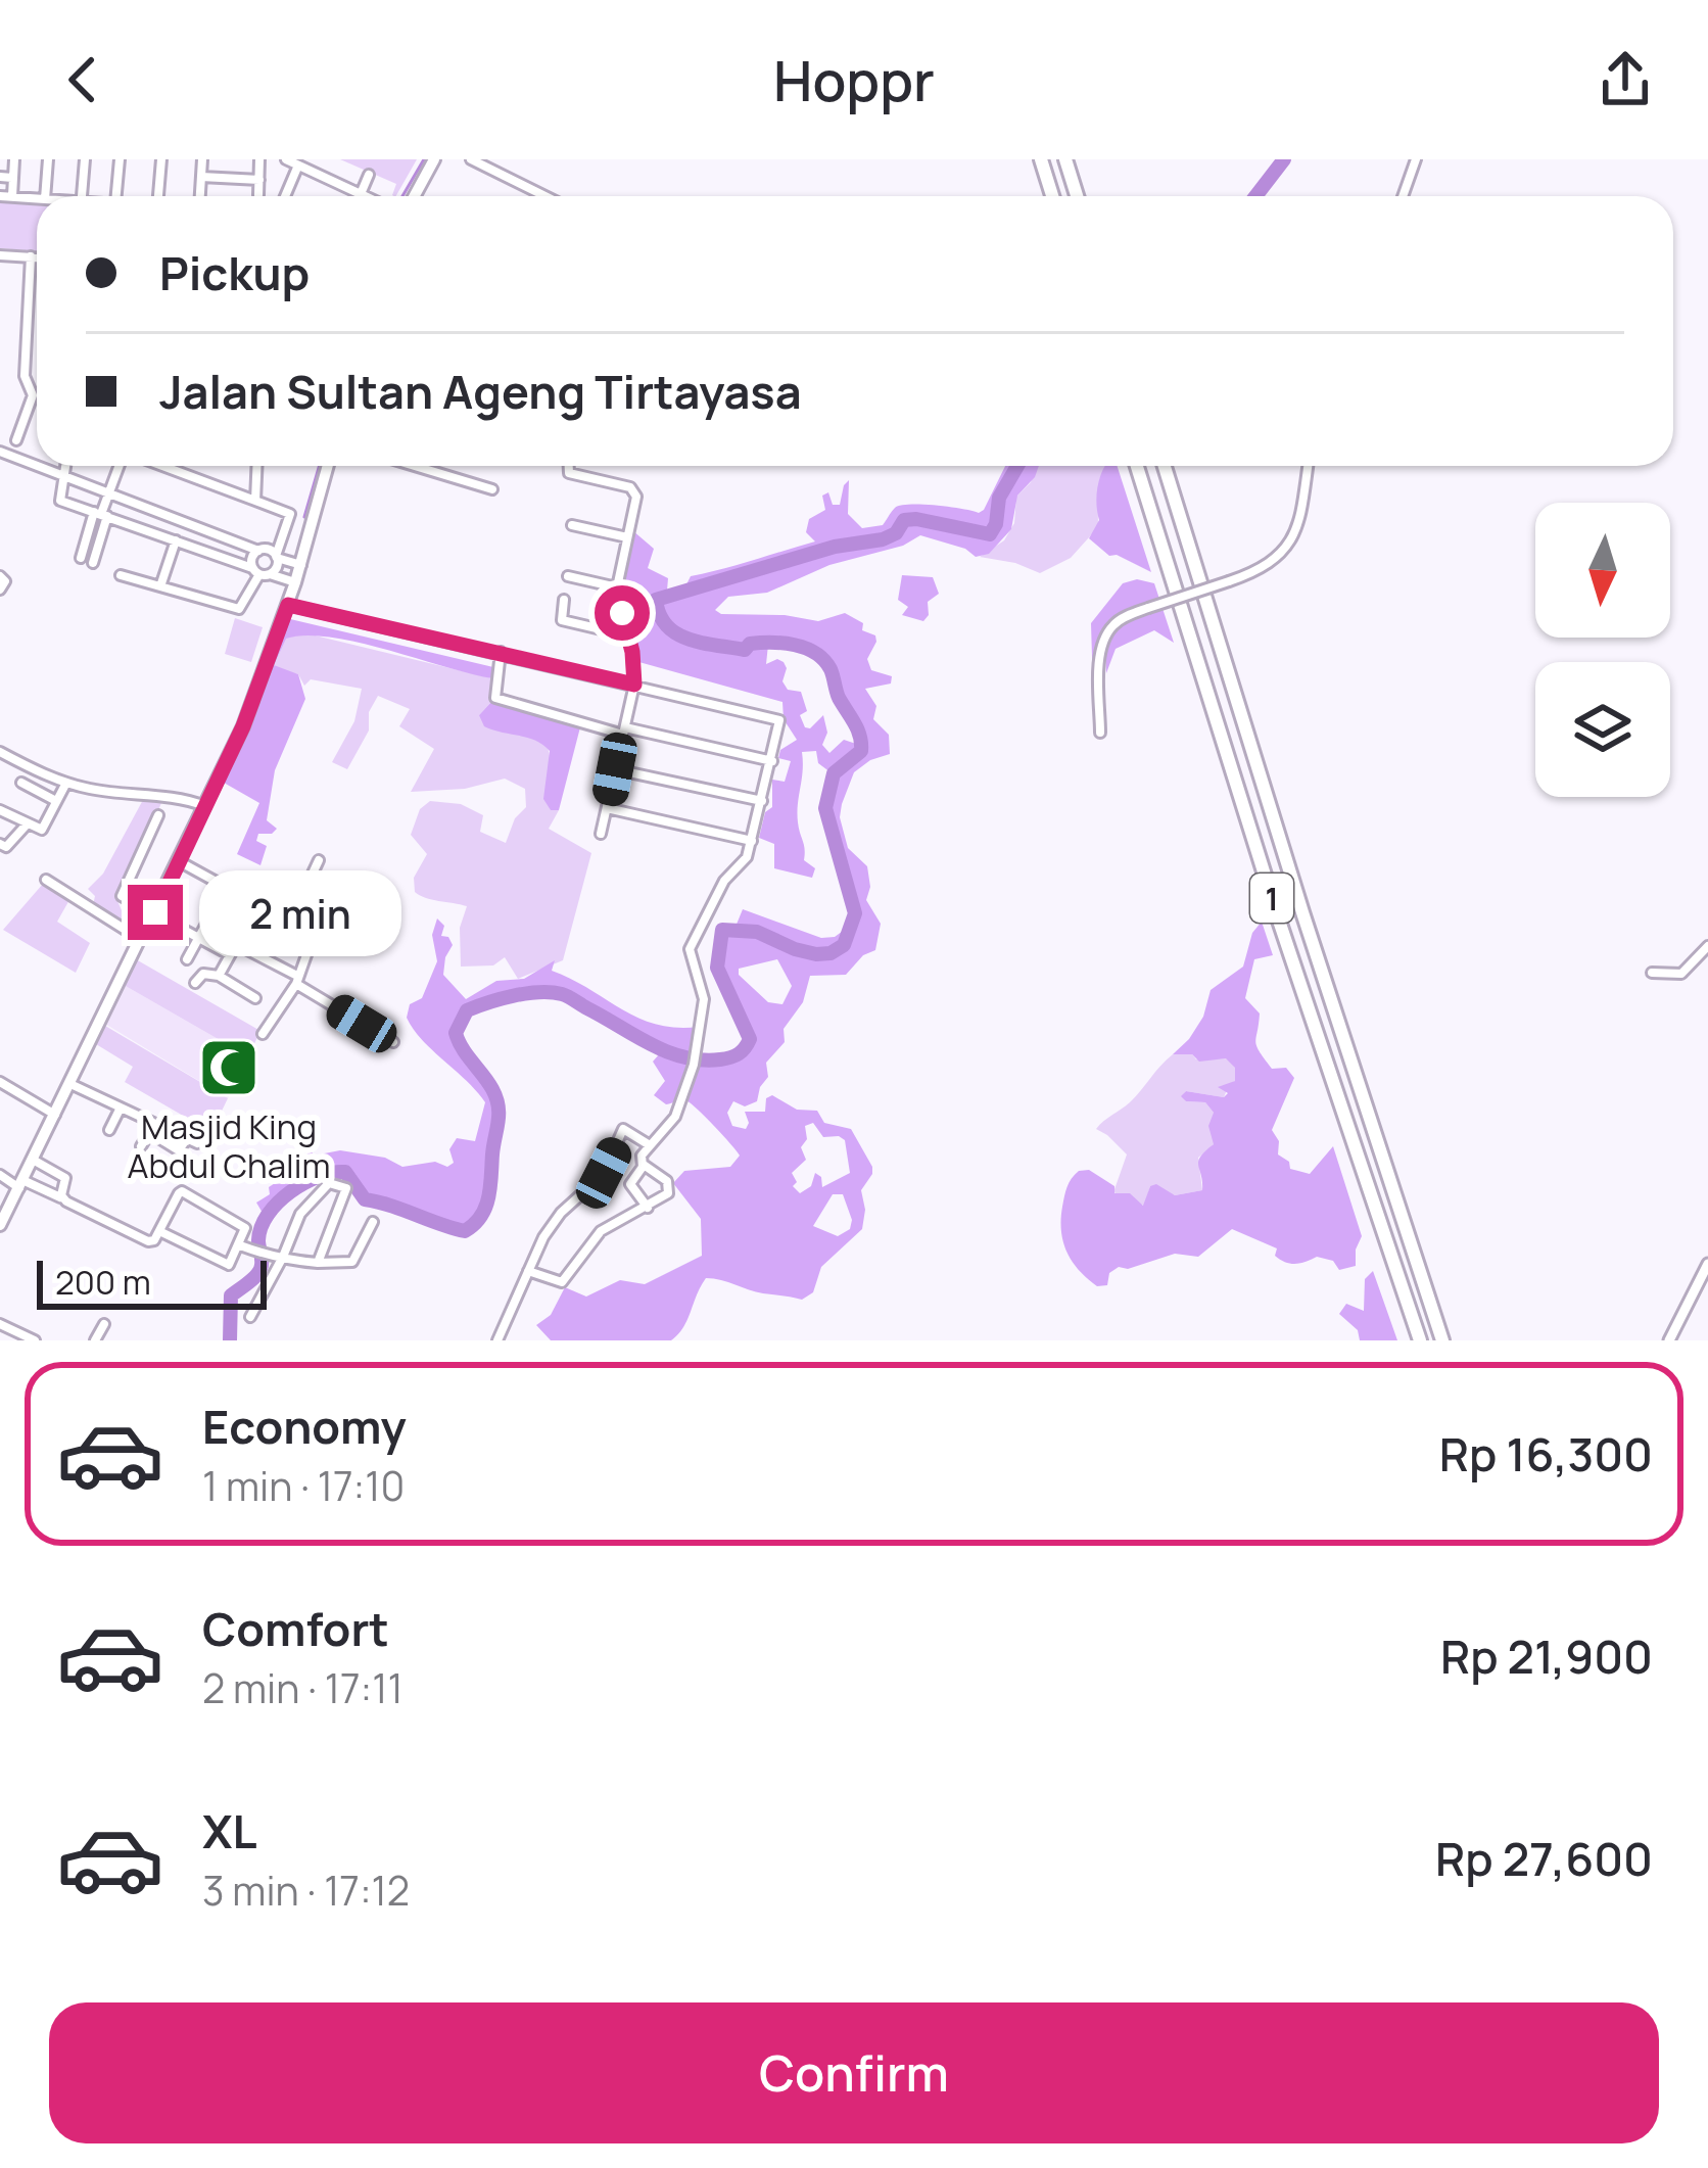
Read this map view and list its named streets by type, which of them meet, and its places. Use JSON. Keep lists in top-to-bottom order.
{
  "streets": {
    "highway": ["1"]
  },
  "places": {
    "mosque": ["Masjid King Abdul Chalim"]
  },
  "scale_bar": "200 m",
  "north": "bottom",
  "page": {
    "header": "Hoppr",
    "banner": ["Pickup", "Jalan Sultan Ageng Tirtayasa"],
    "bubble": "2 min",
    "scale": "200 m",
    "list": [
      {
        "name": "Economy",
        "note": "1 min · 17:10",
        "value": "Rp 16,300"
      },
      {
        "name": "Comfort",
        "note": "2 min · 17:11",
        "value": "Rp 21,900"
      },
      {
        "name": "XL",
        "note": "3 min · 17:12",
        "value": "Rp 27,600"
      }
    ],
    "buttons": "Confirm"
  }
}
